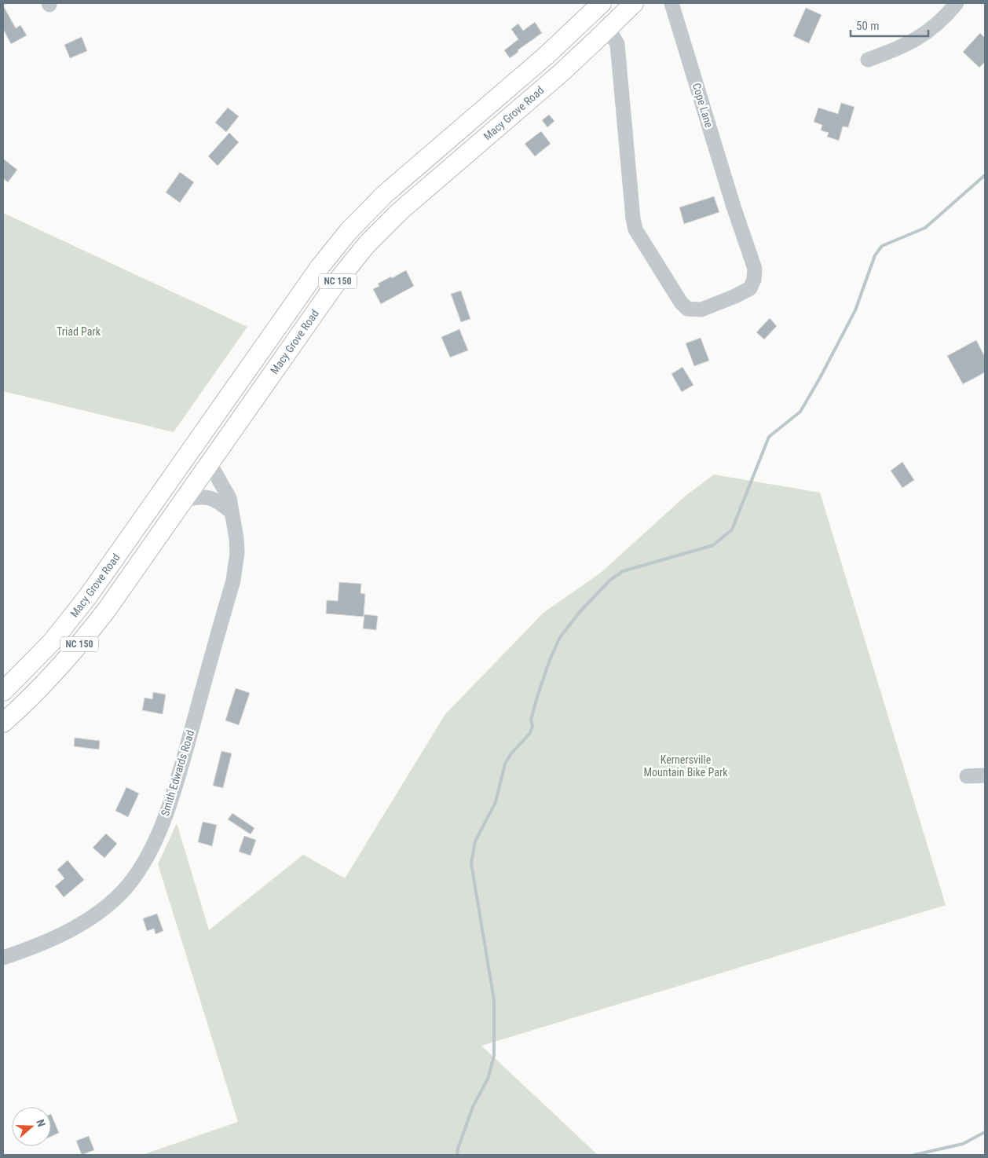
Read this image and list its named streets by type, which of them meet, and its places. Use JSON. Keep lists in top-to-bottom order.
{
  "streets": {
    "main road": ["Macy Grove Road", "NC 150"],
    "street": ["Cope Lane", "Smith Edwards Road"]
  },
  "crossings": [
    ["Cope Lane", "Macy Grove Road"],
    ["Macy Grove Road", "Smith Edwards Road"]
  ],
  "parks": ["Triad Park", "Kernersville Mountain Bike Park"],
  "scale_bar": "50 m",
  "north": "right"
}
